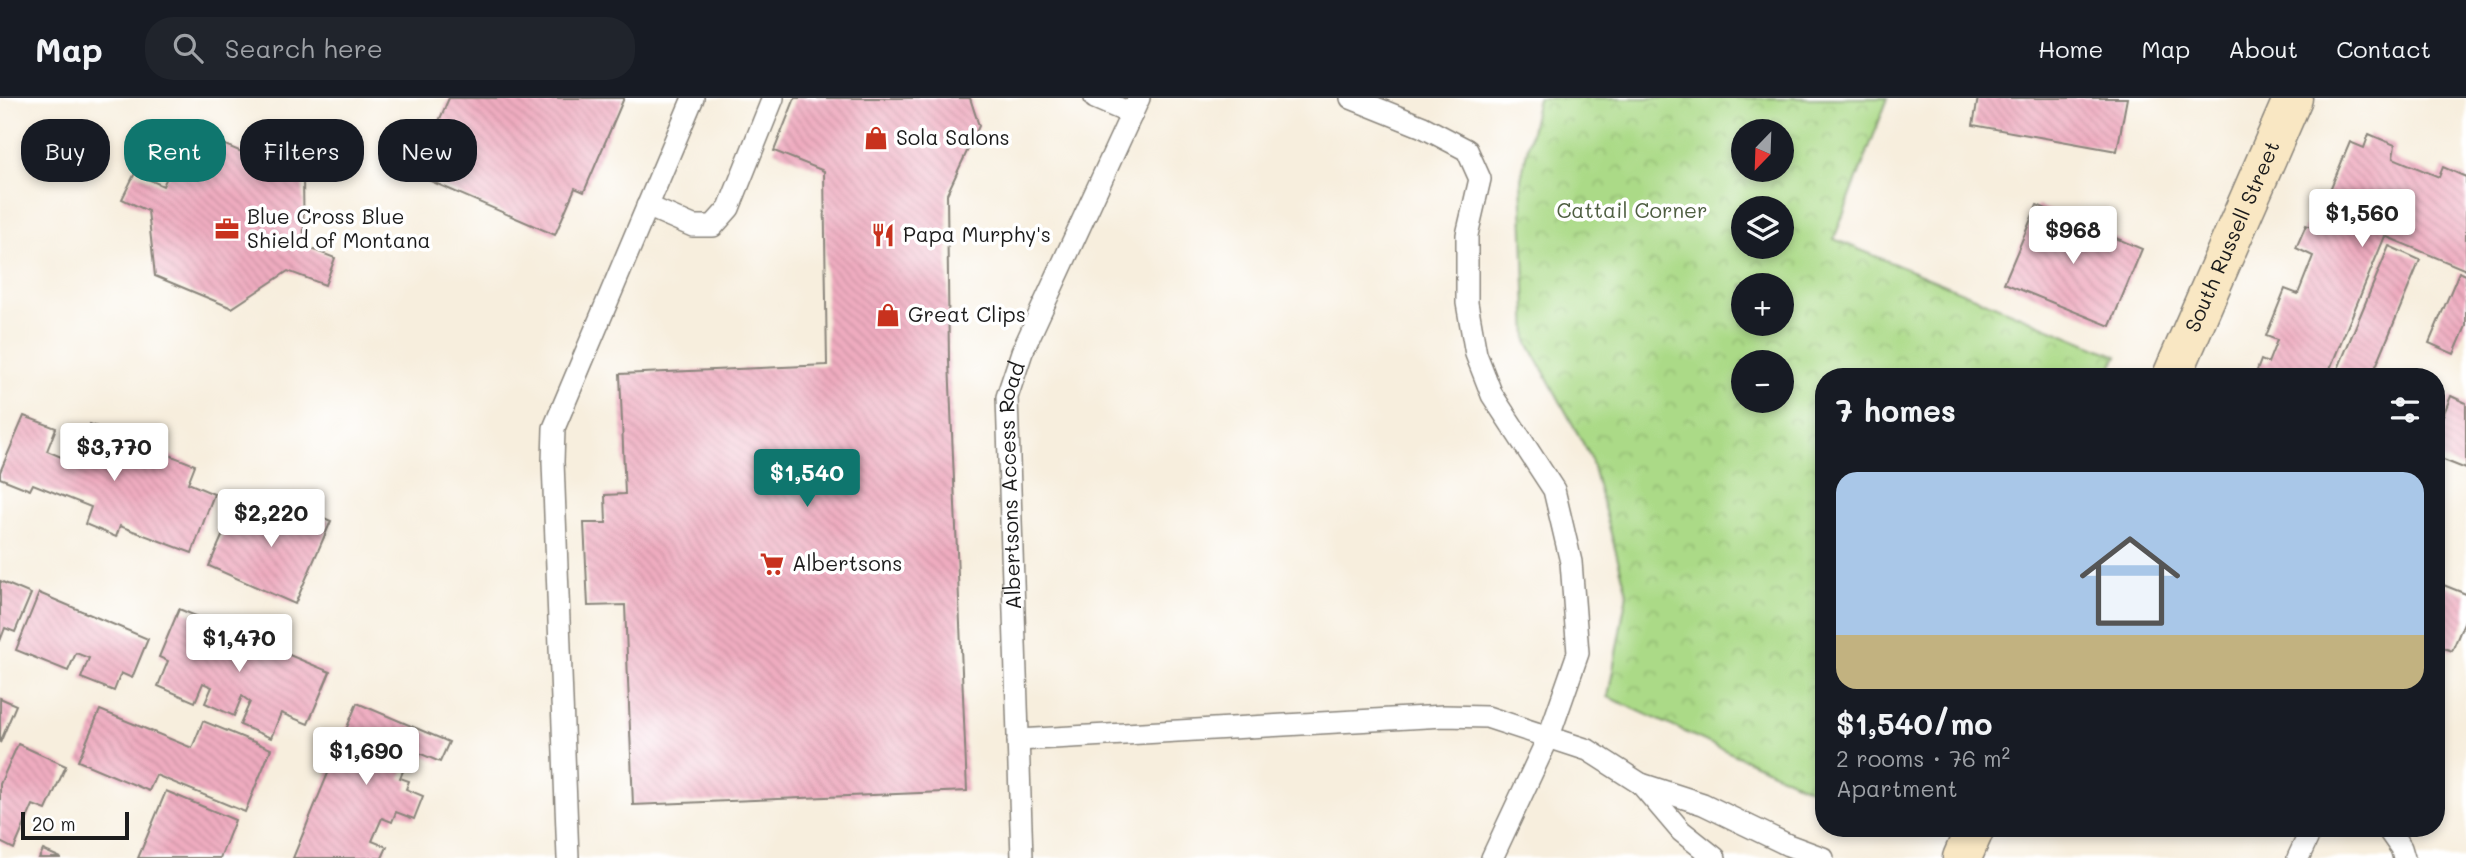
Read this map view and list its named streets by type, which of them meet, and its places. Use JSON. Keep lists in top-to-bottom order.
{
  "streets": {
    "main road": ["South Russell Street"],
    "lane": ["Albertsons Access Road"]
  },
  "parks": ["Cattail Corner"],
  "places": {
    "shop": ["Sola Salons", "Great Clips"],
    "office": ["Blue Cross Blue Shield of Montana"],
    "restaurant": ["Papa Murphy's"],
    "supermarket": ["Albertsons"]
  },
  "scale_bar": "20 m",
  "north": "bottom left",
  "page": {
    "header": "Map",
    "search": "Search here",
    "nav": [
      "Home",
      "Map",
      "About",
      "Contact"
    ],
    "map_buttons": ["+", "−"],
    "chip": [
      "Buy",
      "Rent",
      "Filters",
      "New"
    ],
    "price": [
      "$1,560",
      "$968",
      "$3,770",
      "$1,540",
      "$2,220",
      "$1,470",
      "$1,690"
    ],
    "heading": "7 homes",
    "list": [
      {
        "name": "$1,540/mo",
        "note": "2 rooms · 76 m² · Apartment"
      }
    ],
    "scale": "20 m"
  }
}
